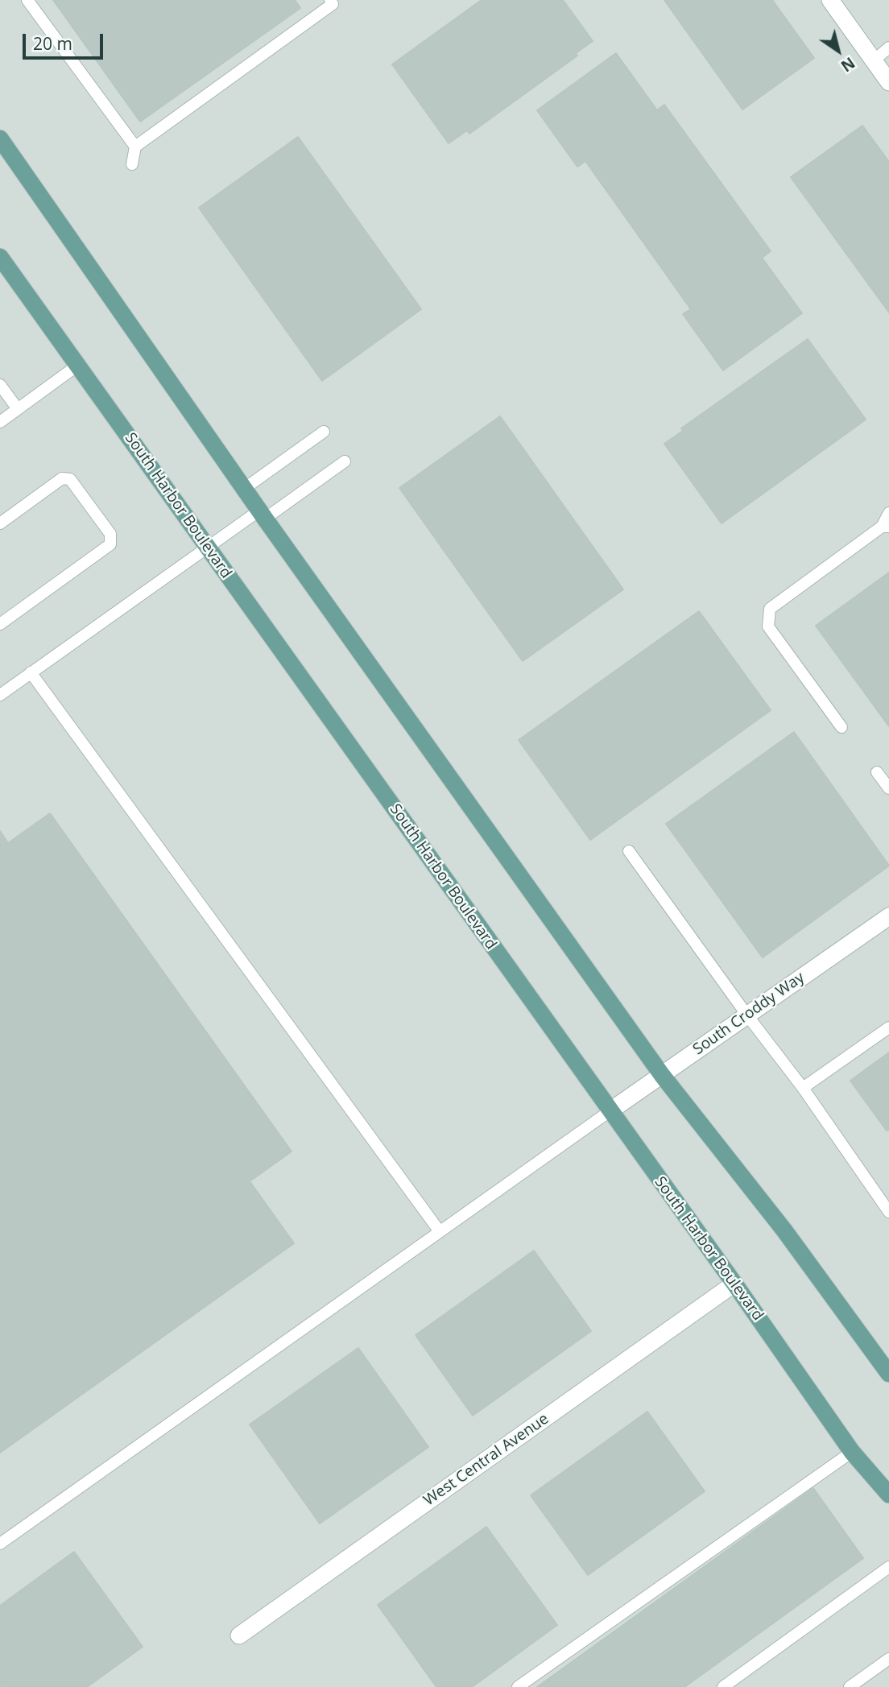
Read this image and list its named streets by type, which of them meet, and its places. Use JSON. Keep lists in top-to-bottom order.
{
  "streets": {
    "main road": ["South Harbor Boulevard"],
    "street": ["South Croddy Way", "West Central Avenue"]
  },
  "crossings": [
    ["South Harbor Boulevard", "South Croddy Way"],
    ["South Harbor Boulevard", "West Central Avenue"]
  ],
  "scale_bar": "20 m",
  "north": "bottom right"
}
